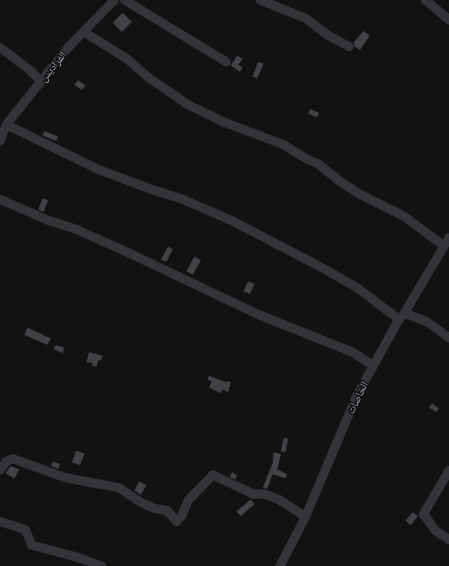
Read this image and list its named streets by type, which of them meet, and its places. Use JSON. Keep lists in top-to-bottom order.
{
  "streets": {
    "street": ["الفراديس", "الخاصات"]
  }
}
